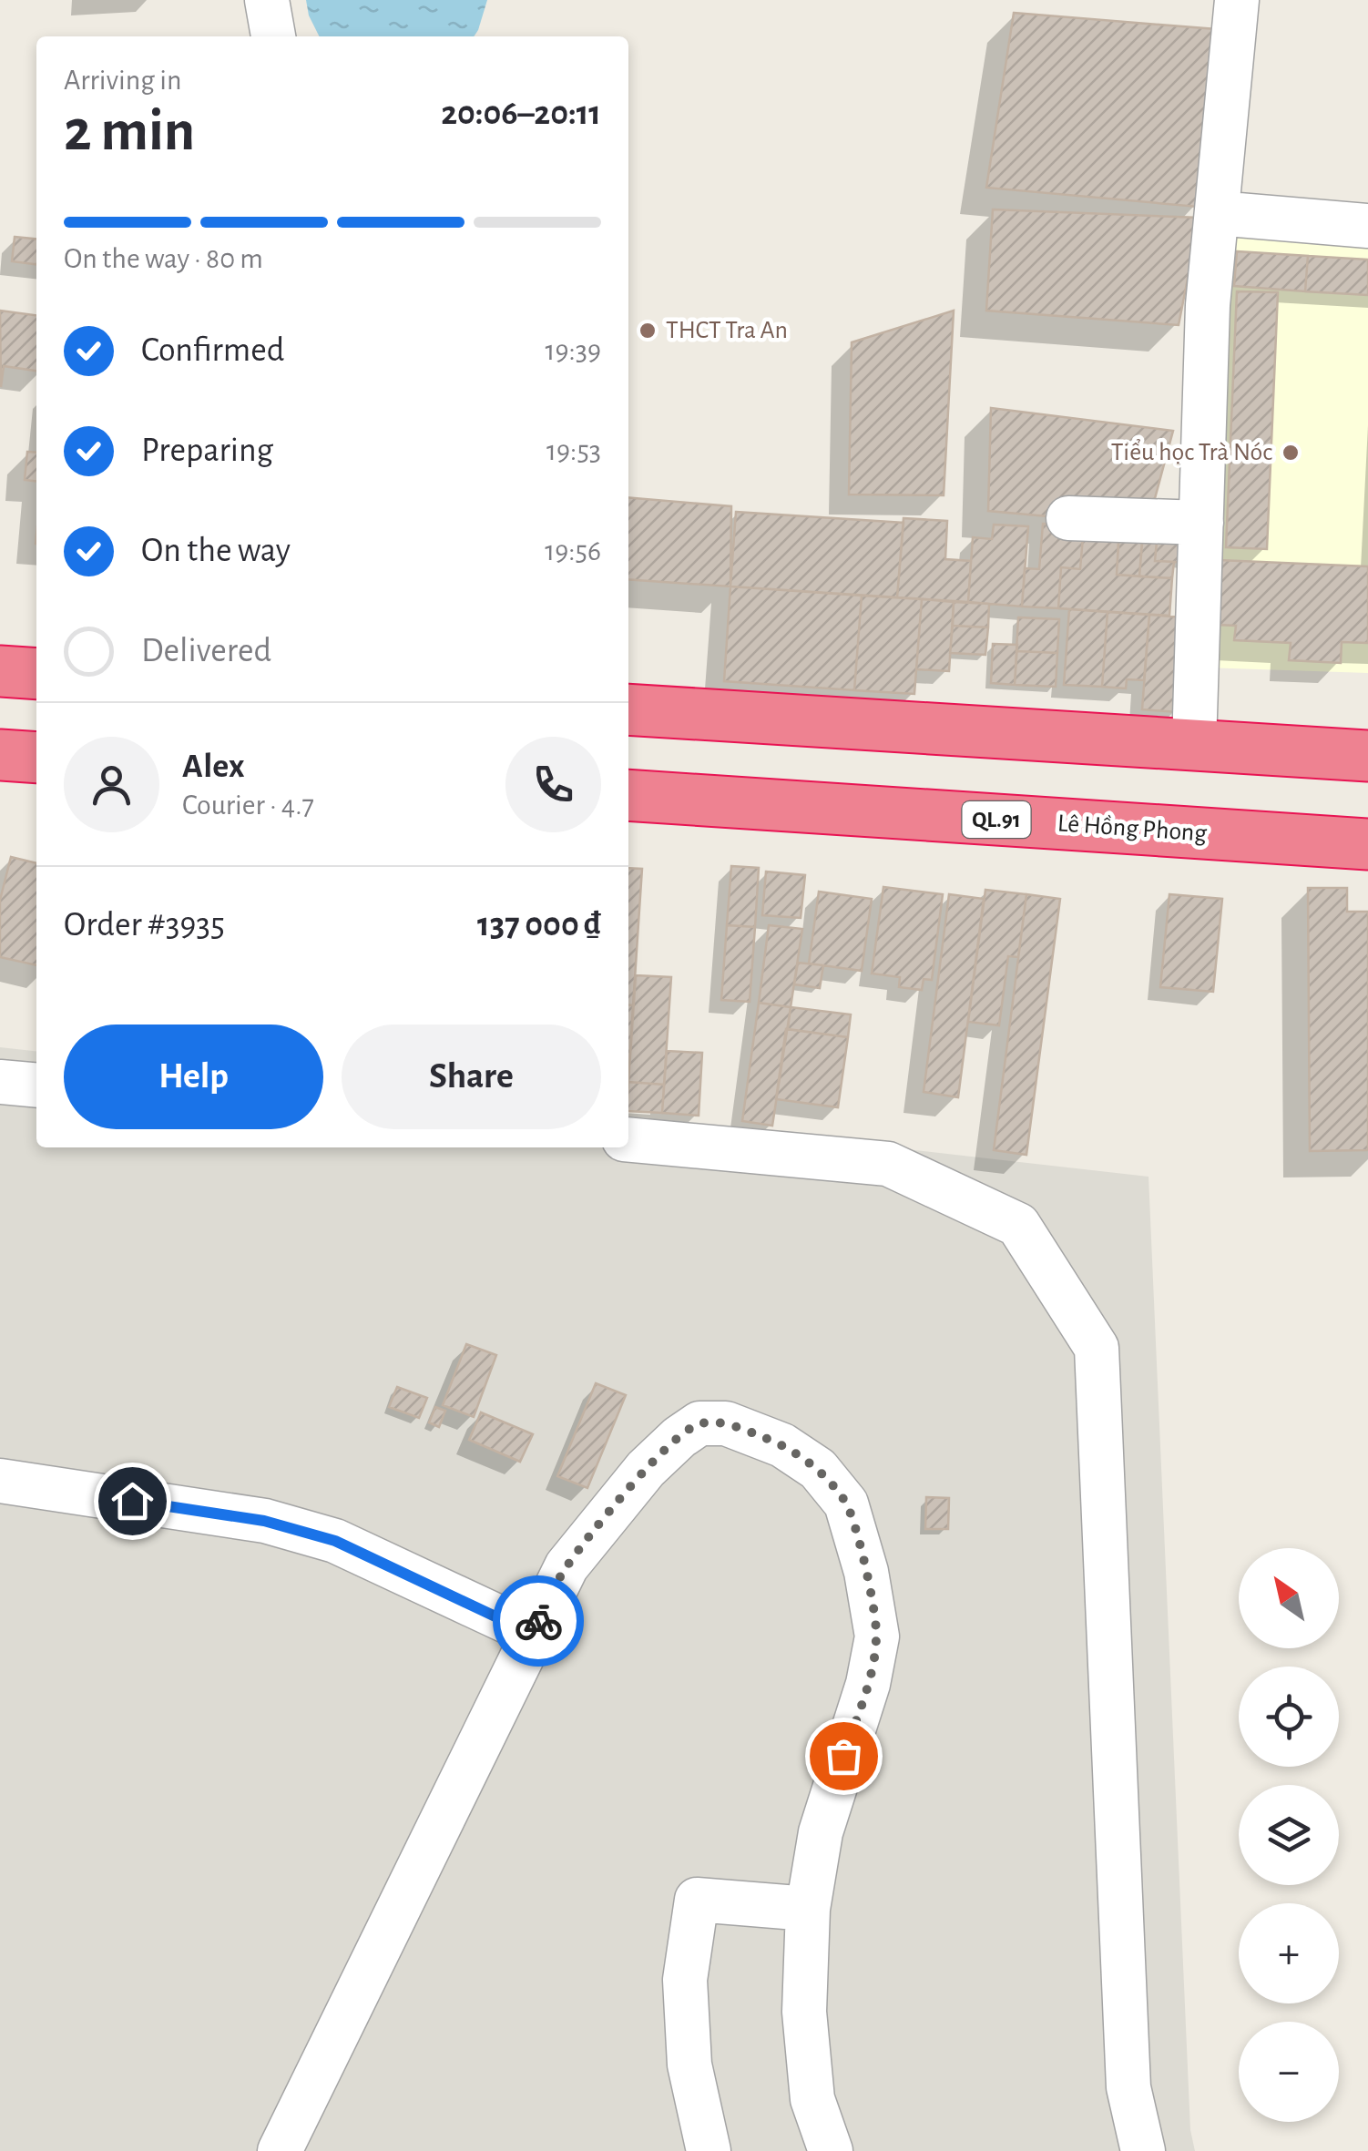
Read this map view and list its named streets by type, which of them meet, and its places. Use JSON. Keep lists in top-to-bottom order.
{
  "streets": {
    "highway": ["QL.91", "Lê Hồng Phong"]
  },
  "places": ["THCT Tra An", "Tiểu học Trà Nóc"],
  "north": "top left",
  "page": {
    "heading": ["2 min", "Arriving in", "20:06–20:11"],
    "panel": [
      "Alex",
      "Courier · 4.7",
      "Order #3935",
      "137 000 ₫"
    ],
    "bar": "On the way · 80 m",
    "list": [
      ["Confirmed", "19:39"],
      ["Preparing", "19:53"],
      ["On the way", "19:56"],
      "Delivered"
    ],
    "buttons": ["Help", "Share"],
    "map_buttons": ["+", "−"]
  }
}
